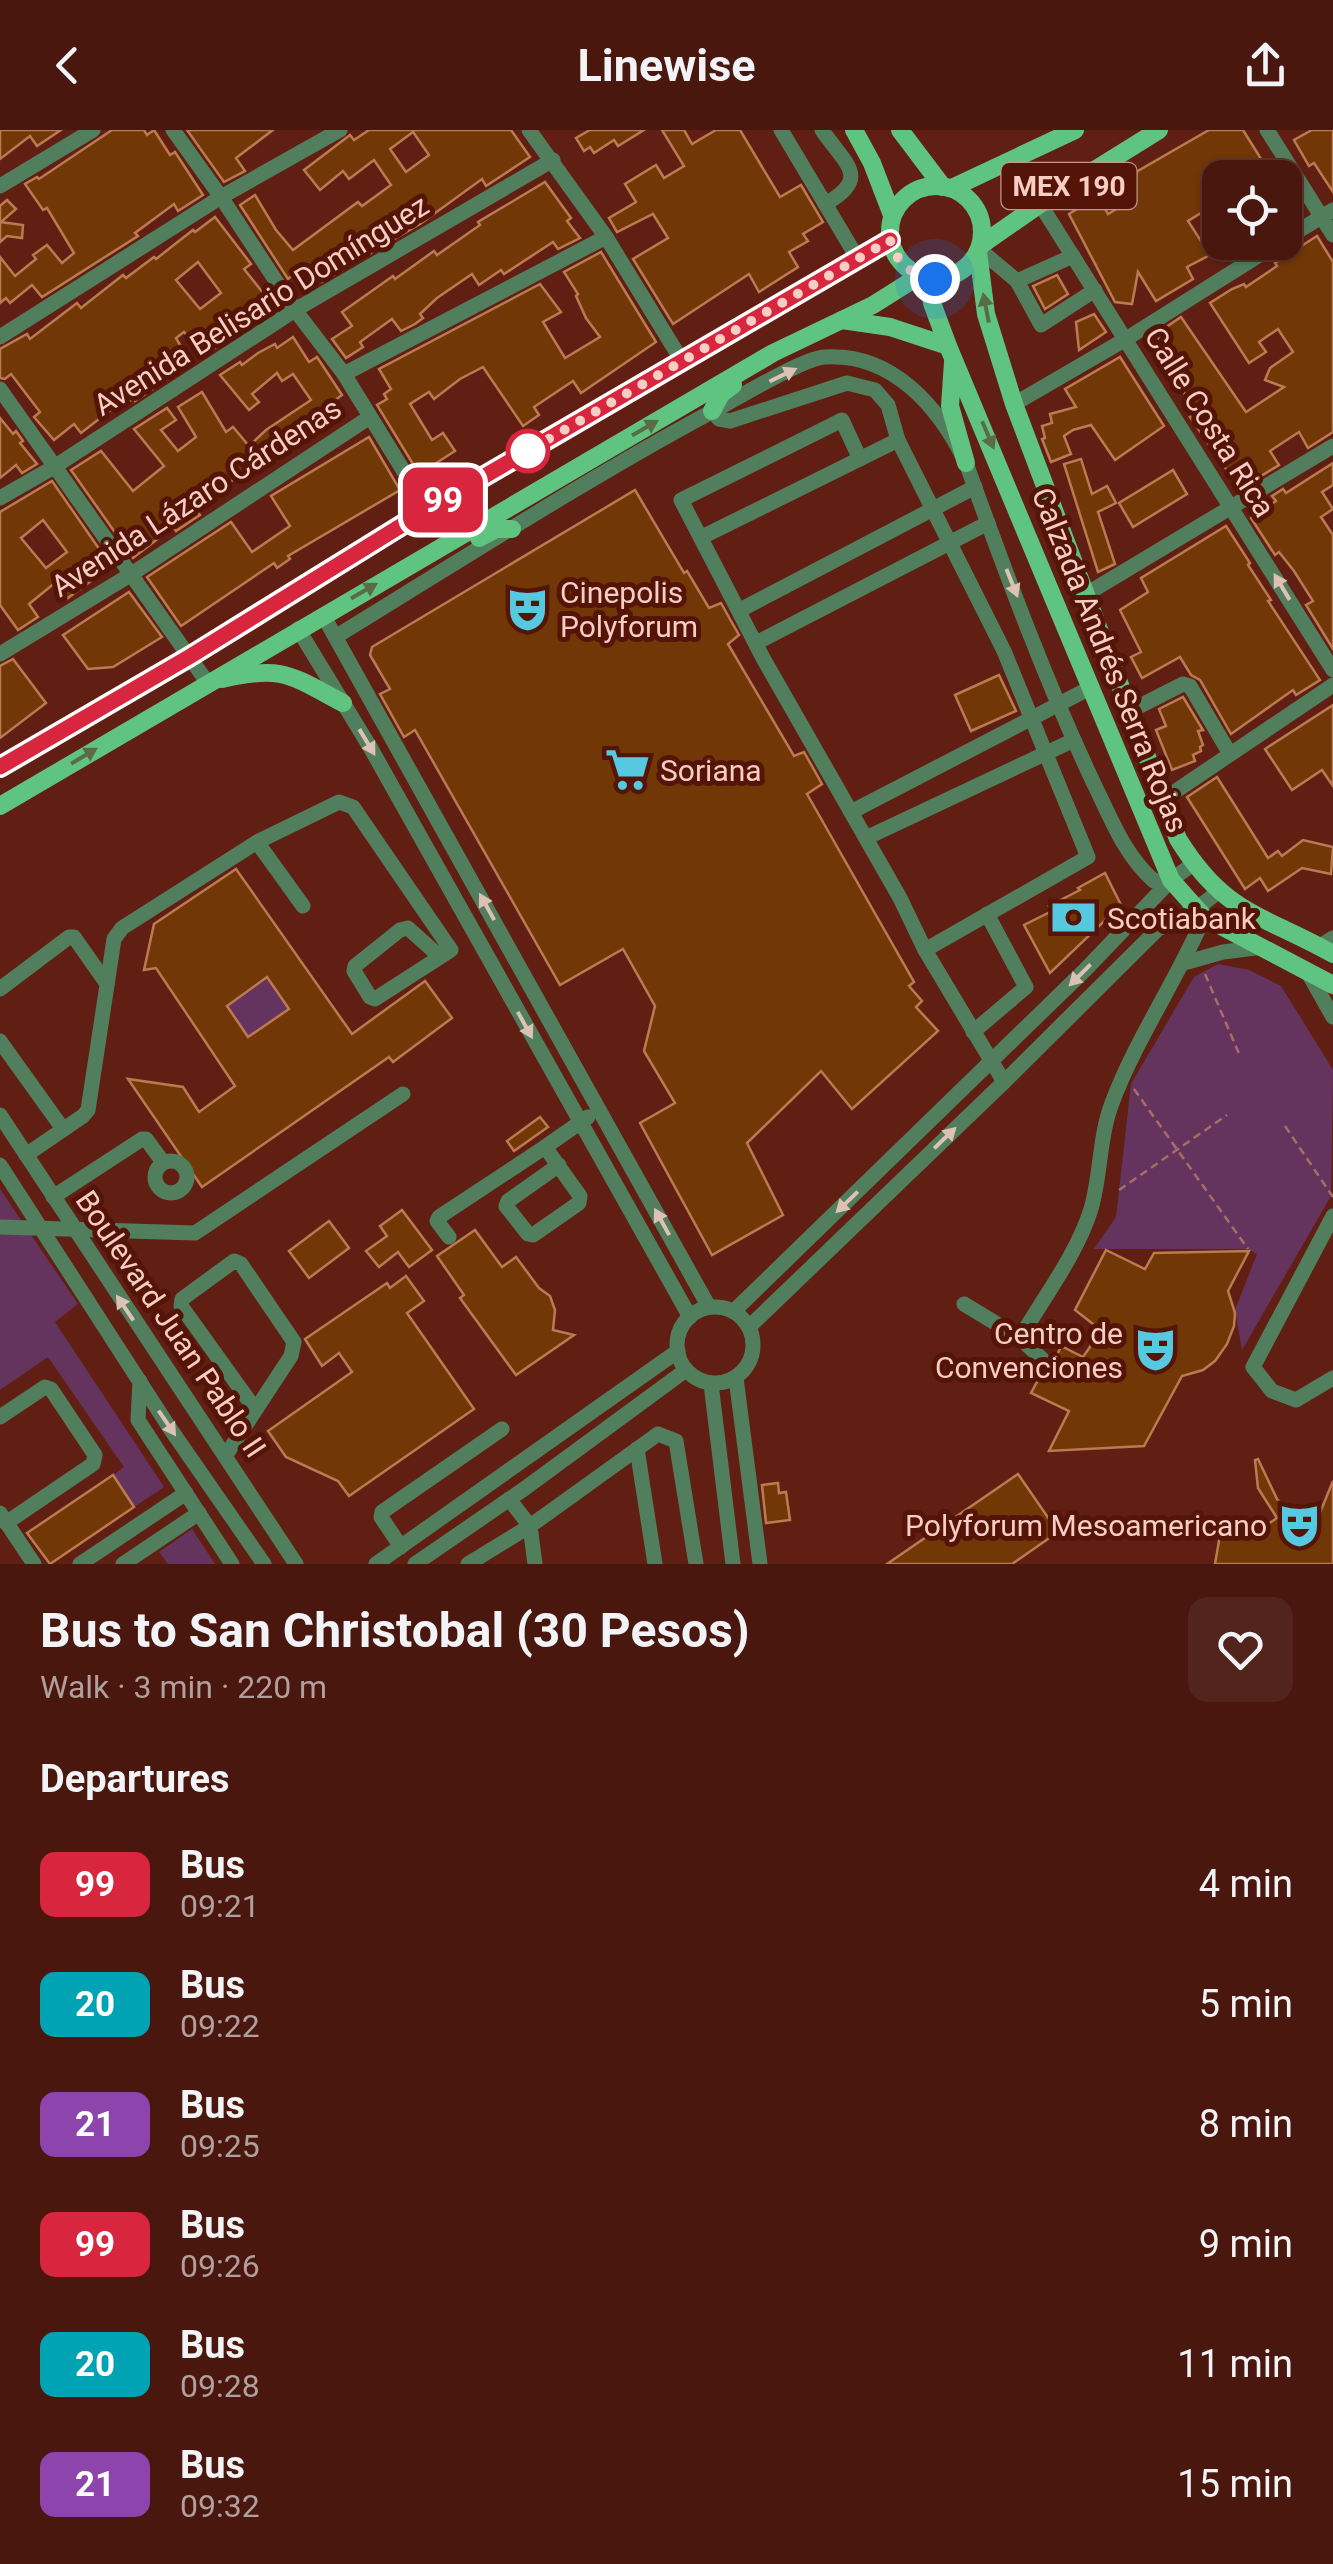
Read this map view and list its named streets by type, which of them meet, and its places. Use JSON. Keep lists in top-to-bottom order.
{
  "streets": {
    "main road": ["MEX 190", "Calzada Andrés Serra Rojas"],
    "street": [
      "Avenida Belisario Domínguez",
      "Calle Costa Rica",
      "Avenida Lázaro Cárdenas",
      "Boulevard Juan Pablo II"
    ]
  },
  "crossings": [
    ["MEX 190", "Calle Costa Rica"],
    ["MEX 190", "Calzada Andrés Serra Rojas"]
  ],
  "places": {
    "theatre": ["Cinepolis Polyforum", "Centro de Convenciones", "Polyforum Mesoamericano"],
    "supermarket": ["Soriana"],
    "bank": ["Scotiabank"]
  },
  "lines": ["bus line 99"],
  "page": {
    "header": "Linewise",
    "on_map": "99",
    "heading": [
      ["Bus to San Christobal (30 Pesos)", "Walk · 3 min · 220 m"],
      "Departures"
    ],
    "list": [
      {
        "mark": "99",
        "name": "Bus",
        "note": "09:21",
        "value": "4 min"
      },
      {
        "mark": "20",
        "name": "Bus",
        "note": "09:22",
        "value": "5 min"
      },
      {
        "mark": "21",
        "name": "Bus",
        "note": "09:25",
        "value": "8 min"
      },
      {
        "mark": "99",
        "name": "Bus",
        "note": "09:26",
        "value": "9 min"
      },
      {
        "mark": "20",
        "name": "Bus",
        "note": "09:28",
        "value": "11 min"
      },
      {
        "mark": "21",
        "name": "Bus",
        "note": "09:32",
        "value": "15 min"
      }
    ]
  }
}
